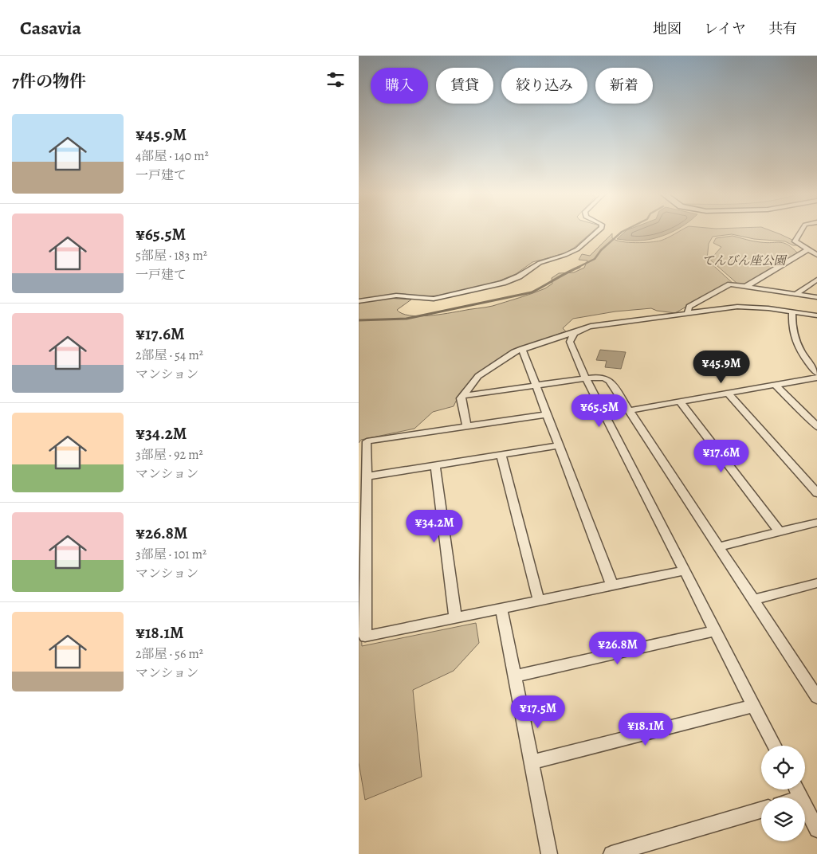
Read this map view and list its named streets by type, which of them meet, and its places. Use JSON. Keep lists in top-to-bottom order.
{
  "parks": ["てんびん座公園"],
  "page": {
    "header": "Casavia",
    "nav": ["地図", "レイヤ", "共有"],
    "heading": "7件の物件",
    "chip": [
      "購入",
      "賃貸",
      "絞り込み",
      "新着"
    ],
    "list": [
      {
        "name": "¥45.9M",
        "note": "4部屋 · 140 m² · 一戸建て"
      },
      {
        "name": "¥65.5M",
        "note": "5部屋 · 183 m² · 一戸建て"
      },
      {
        "name": "¥17.6M",
        "note": "2部屋 · 54 m² · マンション"
      },
      {
        "name": "¥34.2M",
        "note": "3部屋 · 92 m² · マンション"
      },
      {
        "name": "¥26.8M",
        "note": "3部屋 · 101 m² · マンション"
      },
      {
        "name": "¥18.1M",
        "note": "2部屋 · 56 m² · マンション"
      }
    ],
    "price": [
      "¥45.9M",
      "¥65.5M",
      "¥17.6M",
      "¥34.2M",
      "¥26.8M",
      "¥17.5M",
      "¥18.1M"
    ]
  }
}
